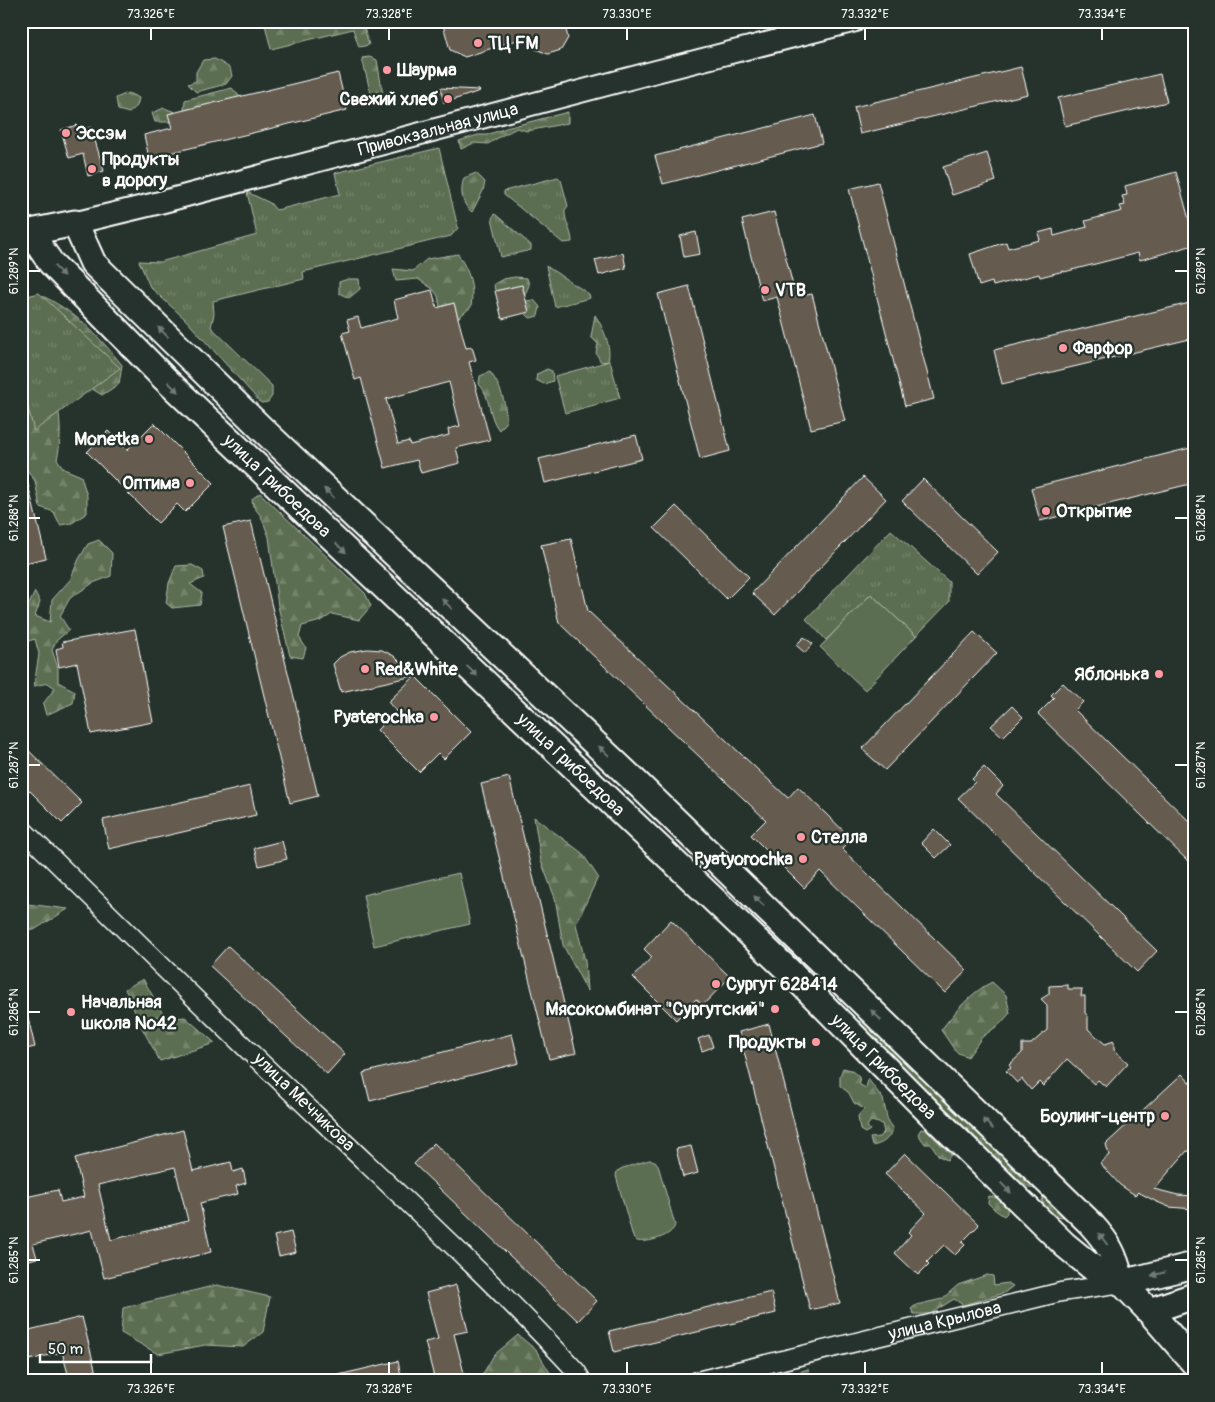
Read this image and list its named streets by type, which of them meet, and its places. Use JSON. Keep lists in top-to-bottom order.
{
  "streets": {
    "main road": ["Привокзальная улица", "улица Грибоедова", "улица Крылова"],
    "street": ["улица Мечникова"]
  },
  "crossings": [
    ["Привокзальная улица", "улица Грибоедова"],
    ["улица Грибоедова", "улица Крылова"]
  ],
  "places": [
    "ТЦ FM",
    "Шаурма",
    "Свежий хлеб",
    "Эссэм",
    "Продукты в дорогу",
    "VTB",
    "Фарфор",
    "Monetka",
    "Оптима",
    "Открытие",
    "Red&White",
    "Яблонька",
    "Pyaterochka",
    "Стелла",
    "Pyatyorochka",
    "Сургут 628414",
    "Мясокомбинат \"Сургутский\"",
    "Начальная школа №42",
    "Продукты",
    "Боулинг-центр"
  ],
  "scale_bar": "50 m",
  "coordinates": [
    "73.326°E",
    "73.328°E",
    "73.330°E",
    "73.332°E",
    "73.334°E",
    "61.289°N",
    "61.288°N",
    "61.287°N",
    "61.286°N",
    "61.285°N"
  ]
}
